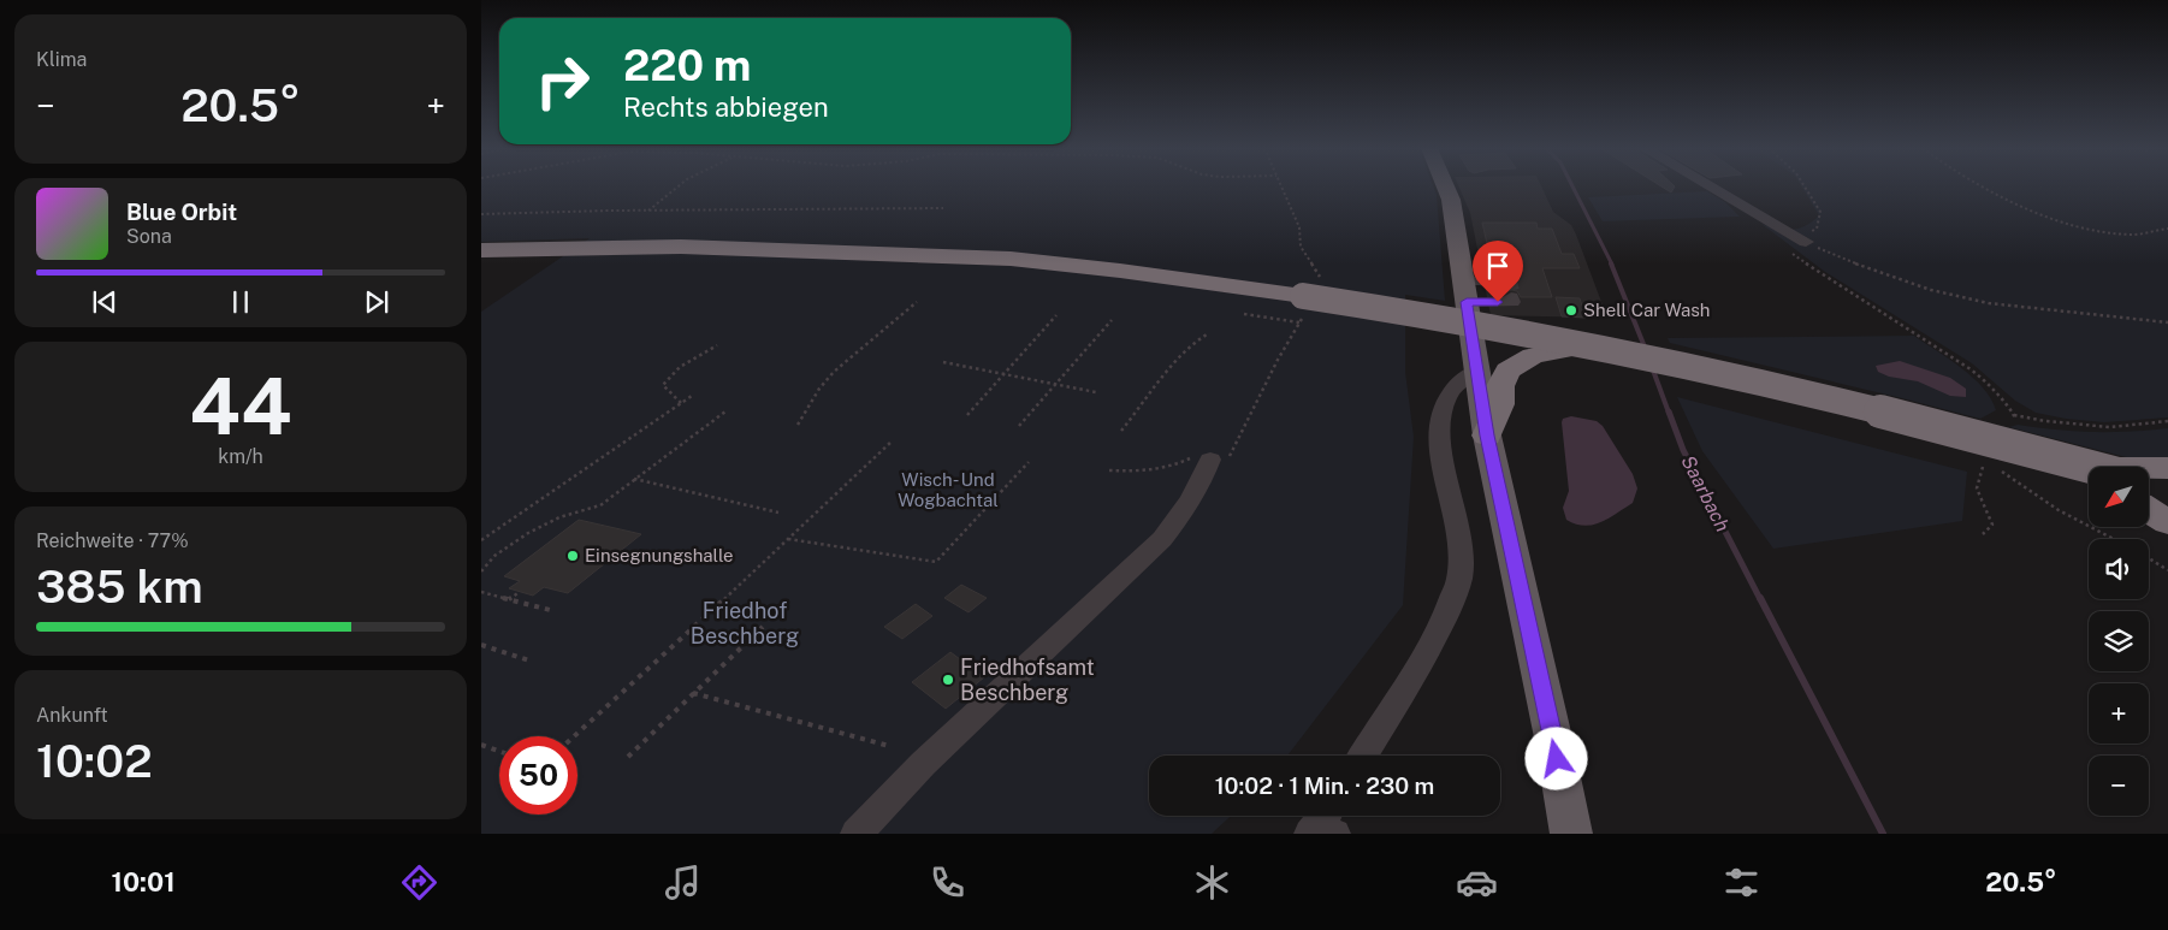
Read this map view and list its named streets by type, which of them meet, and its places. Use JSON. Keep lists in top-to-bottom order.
{
  "water": ["Saarbach"],
  "parks": ["Wisch- Und Wogbachtal", "Friedhof Beschberg"],
  "places": ["Shell Car Wash", "Einsegnungshalle", "Friedhofsamt Beschberg"],
  "north": "bottom left",
  "page": {
    "tile": [
      "Klima",
      ["44", "km/h"],
      ["Reichweite · 77%", "385 km"],
      ["Ankunft", "10:02"]
    ],
    "turn": ["220 m", "Rechts abbiegen"],
    "heat": ["−", "20.5°", "+"],
    "song": ["Blue Orbit", "Sona"],
    "map_buttons": ["+", "−"],
    "limit": "50",
    "trip": "10:02 · 1 Min. · 230 m",
    "tabs": ["10:01", "20.5°"]
  }
}
